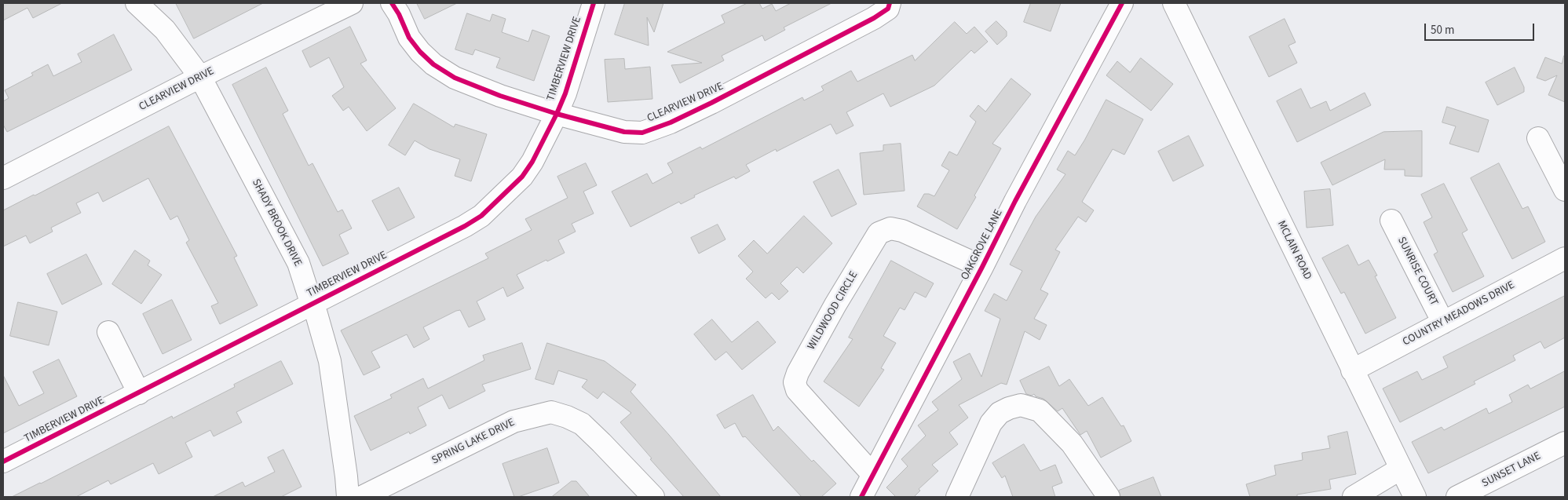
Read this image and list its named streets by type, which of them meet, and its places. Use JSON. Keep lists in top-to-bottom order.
{
  "streets": {
    "street": [
      "TIMBERVIEW DRIVE",
      "CLEARVIEW DRIVE",
      "SHADY BROOK DRIVE",
      "OAKGROVE LANE",
      "MCLAIN ROAD",
      "SUNRISE COURT",
      "WILDWOOD CIRCLE",
      "COUNTRY MEADOWS DRIVE",
      "SPRING LAKE DRIVE",
      "SUNSET LANE"
    ]
  },
  "crossings": [
    ["TIMBERVIEW DRIVE", "CLEARVIEW DRIVE"],
    ["TIMBERVIEW DRIVE", "SHADY BROOK DRIVE"],
    ["CLEARVIEW DRIVE", "SHADY BROOK DRIVE"],
    ["OAKGROVE LANE", "WILDWOOD CIRCLE"],
    ["MCLAIN ROAD", "COUNTRY MEADOWS DRIVE"],
    ["SUNRISE COURT", "COUNTRY MEADOWS DRIVE"]
  ],
  "scale_bar": "50 m"
}
